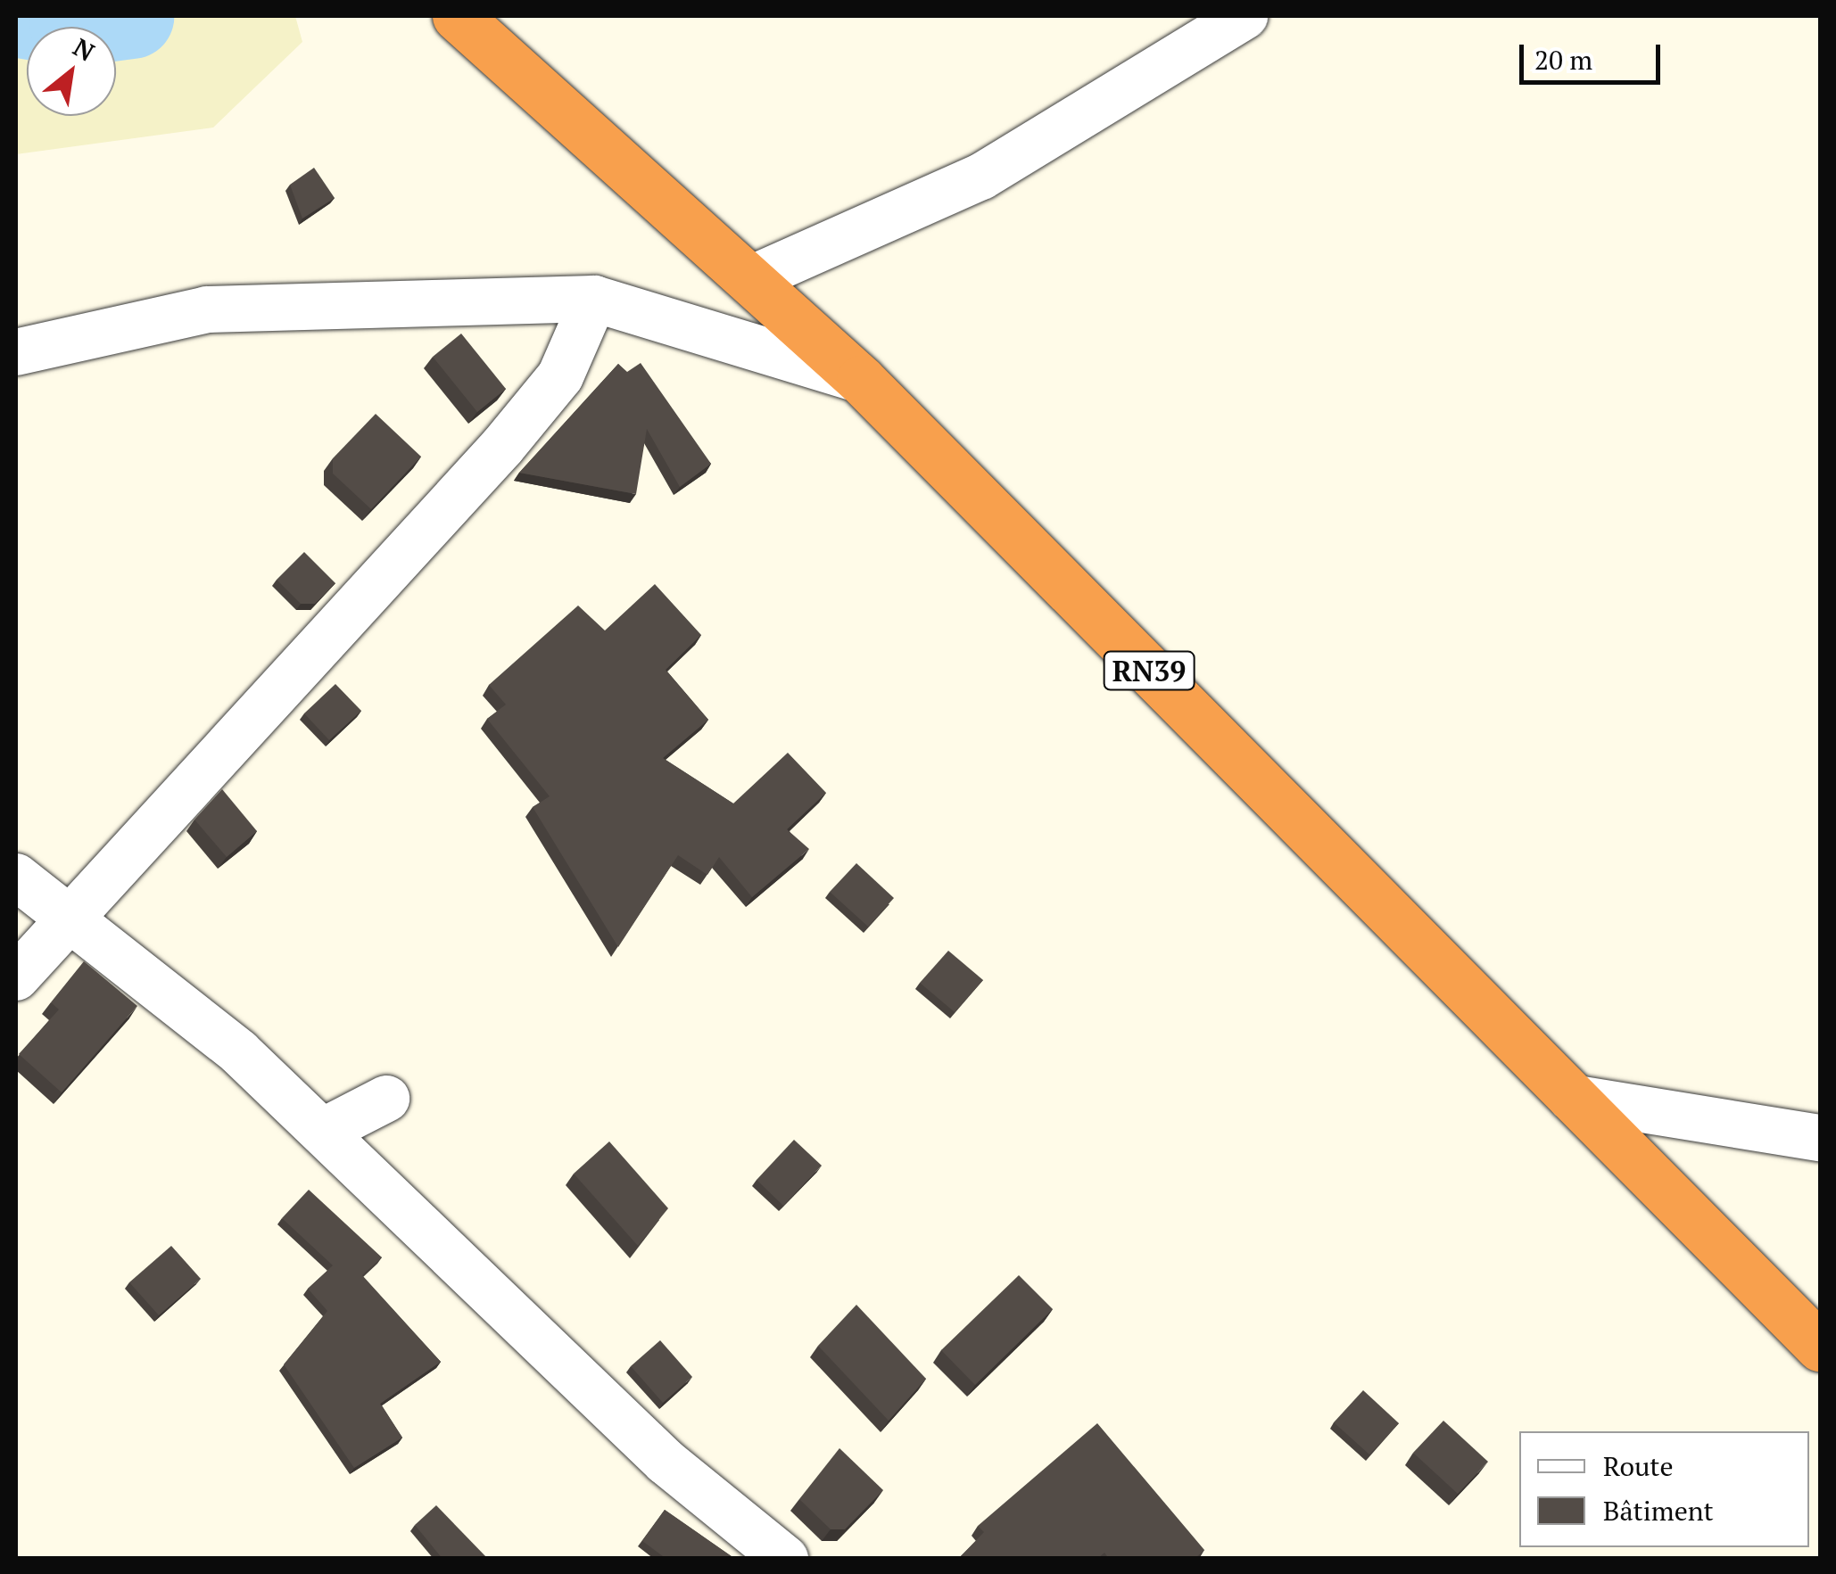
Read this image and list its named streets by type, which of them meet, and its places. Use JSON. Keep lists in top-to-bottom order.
{
  "streets": {
    "highway": ["RN39"]
  },
  "legend": ["Route", "Bâtiment"],
  "scale_bar": "20 m",
  "north": "top right"
}
